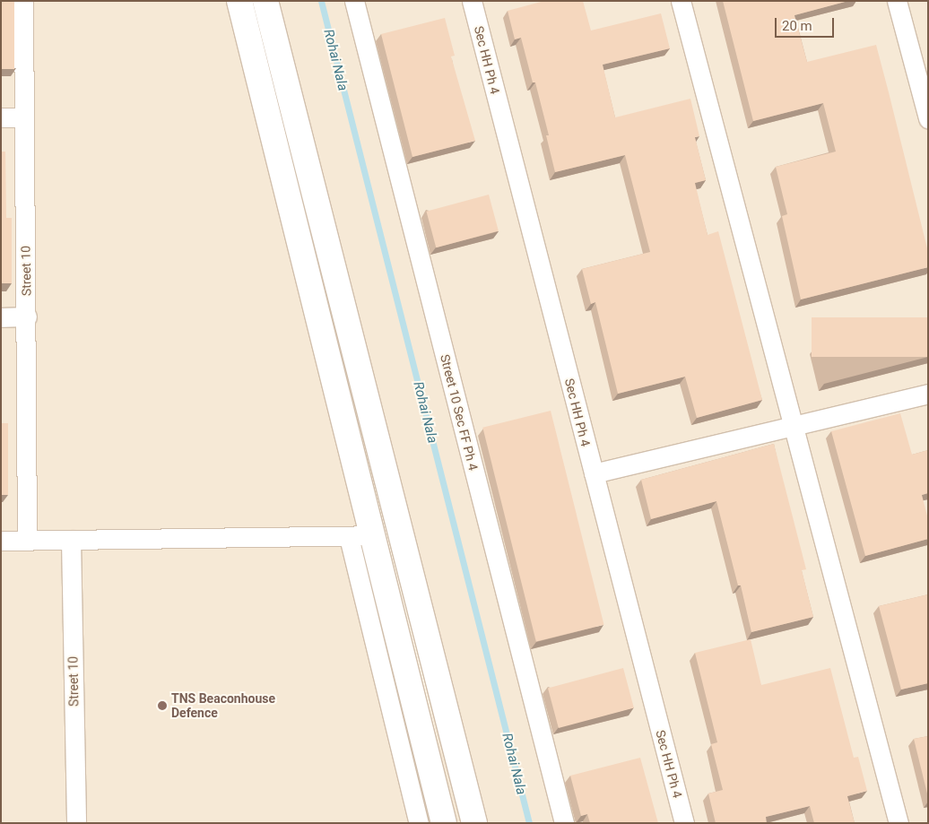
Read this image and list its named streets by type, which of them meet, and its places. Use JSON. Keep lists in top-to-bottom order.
{
  "streets": {
    "street": ["Sec HH Ph 4", "Street 10", "Street 10 Sec FF Ph 4"]
  },
  "water": ["Rohai Nala"],
  "places": ["TNS Beaconhouse Defence"],
  "scale_bar": "20 m"
}
